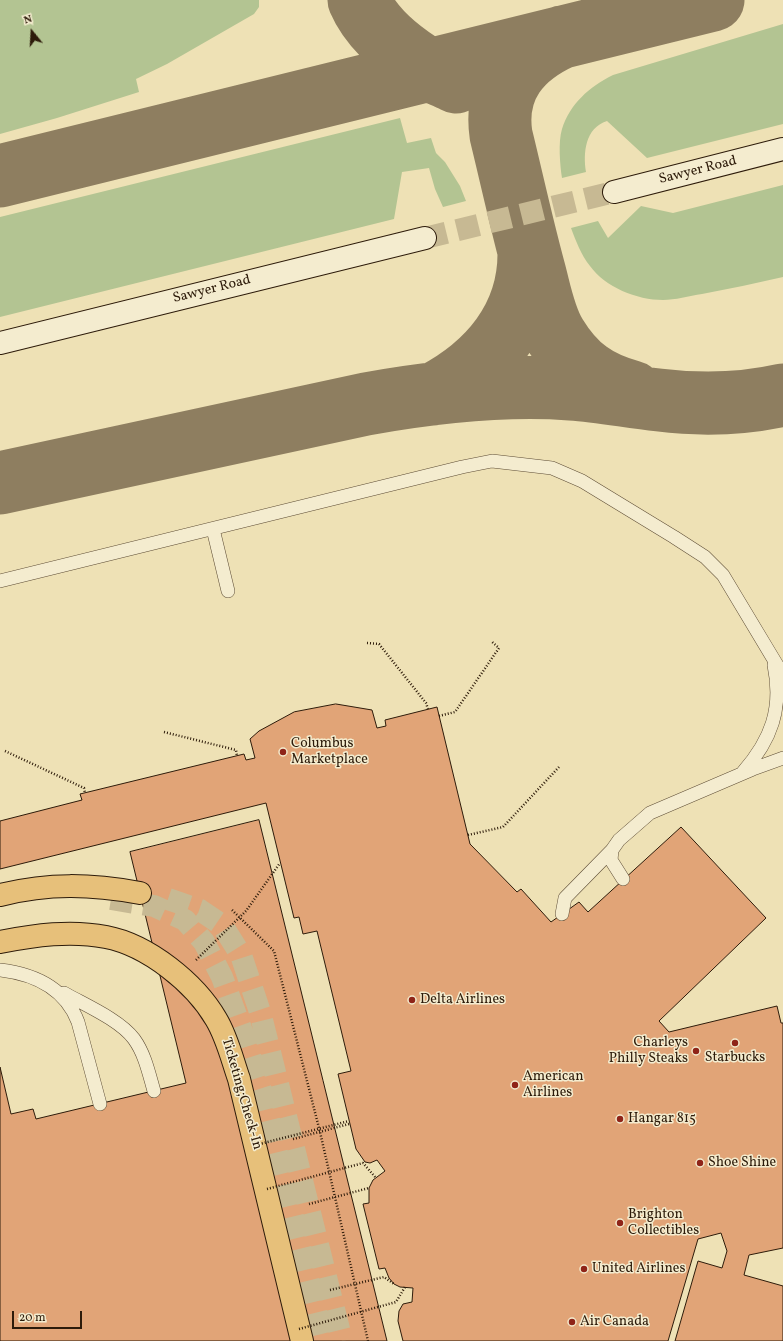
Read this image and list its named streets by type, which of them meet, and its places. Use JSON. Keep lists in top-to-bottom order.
{
  "streets": {
    "main road": ["Ticketing;Check-In"],
    "street": ["Sawyer Road"]
  },
  "places": [
    "Columbus Marketplace",
    "Delta Airlines",
    "Starbucks",
    "Charleys Philly Steaks",
    "American Airlines",
    "Hangar 815",
    "Shoe Shine",
    "Brighton Collectibles",
    "United Airlines",
    "Air Canada"
  ],
  "scale_bar": "20 m",
  "north": "top"
}
